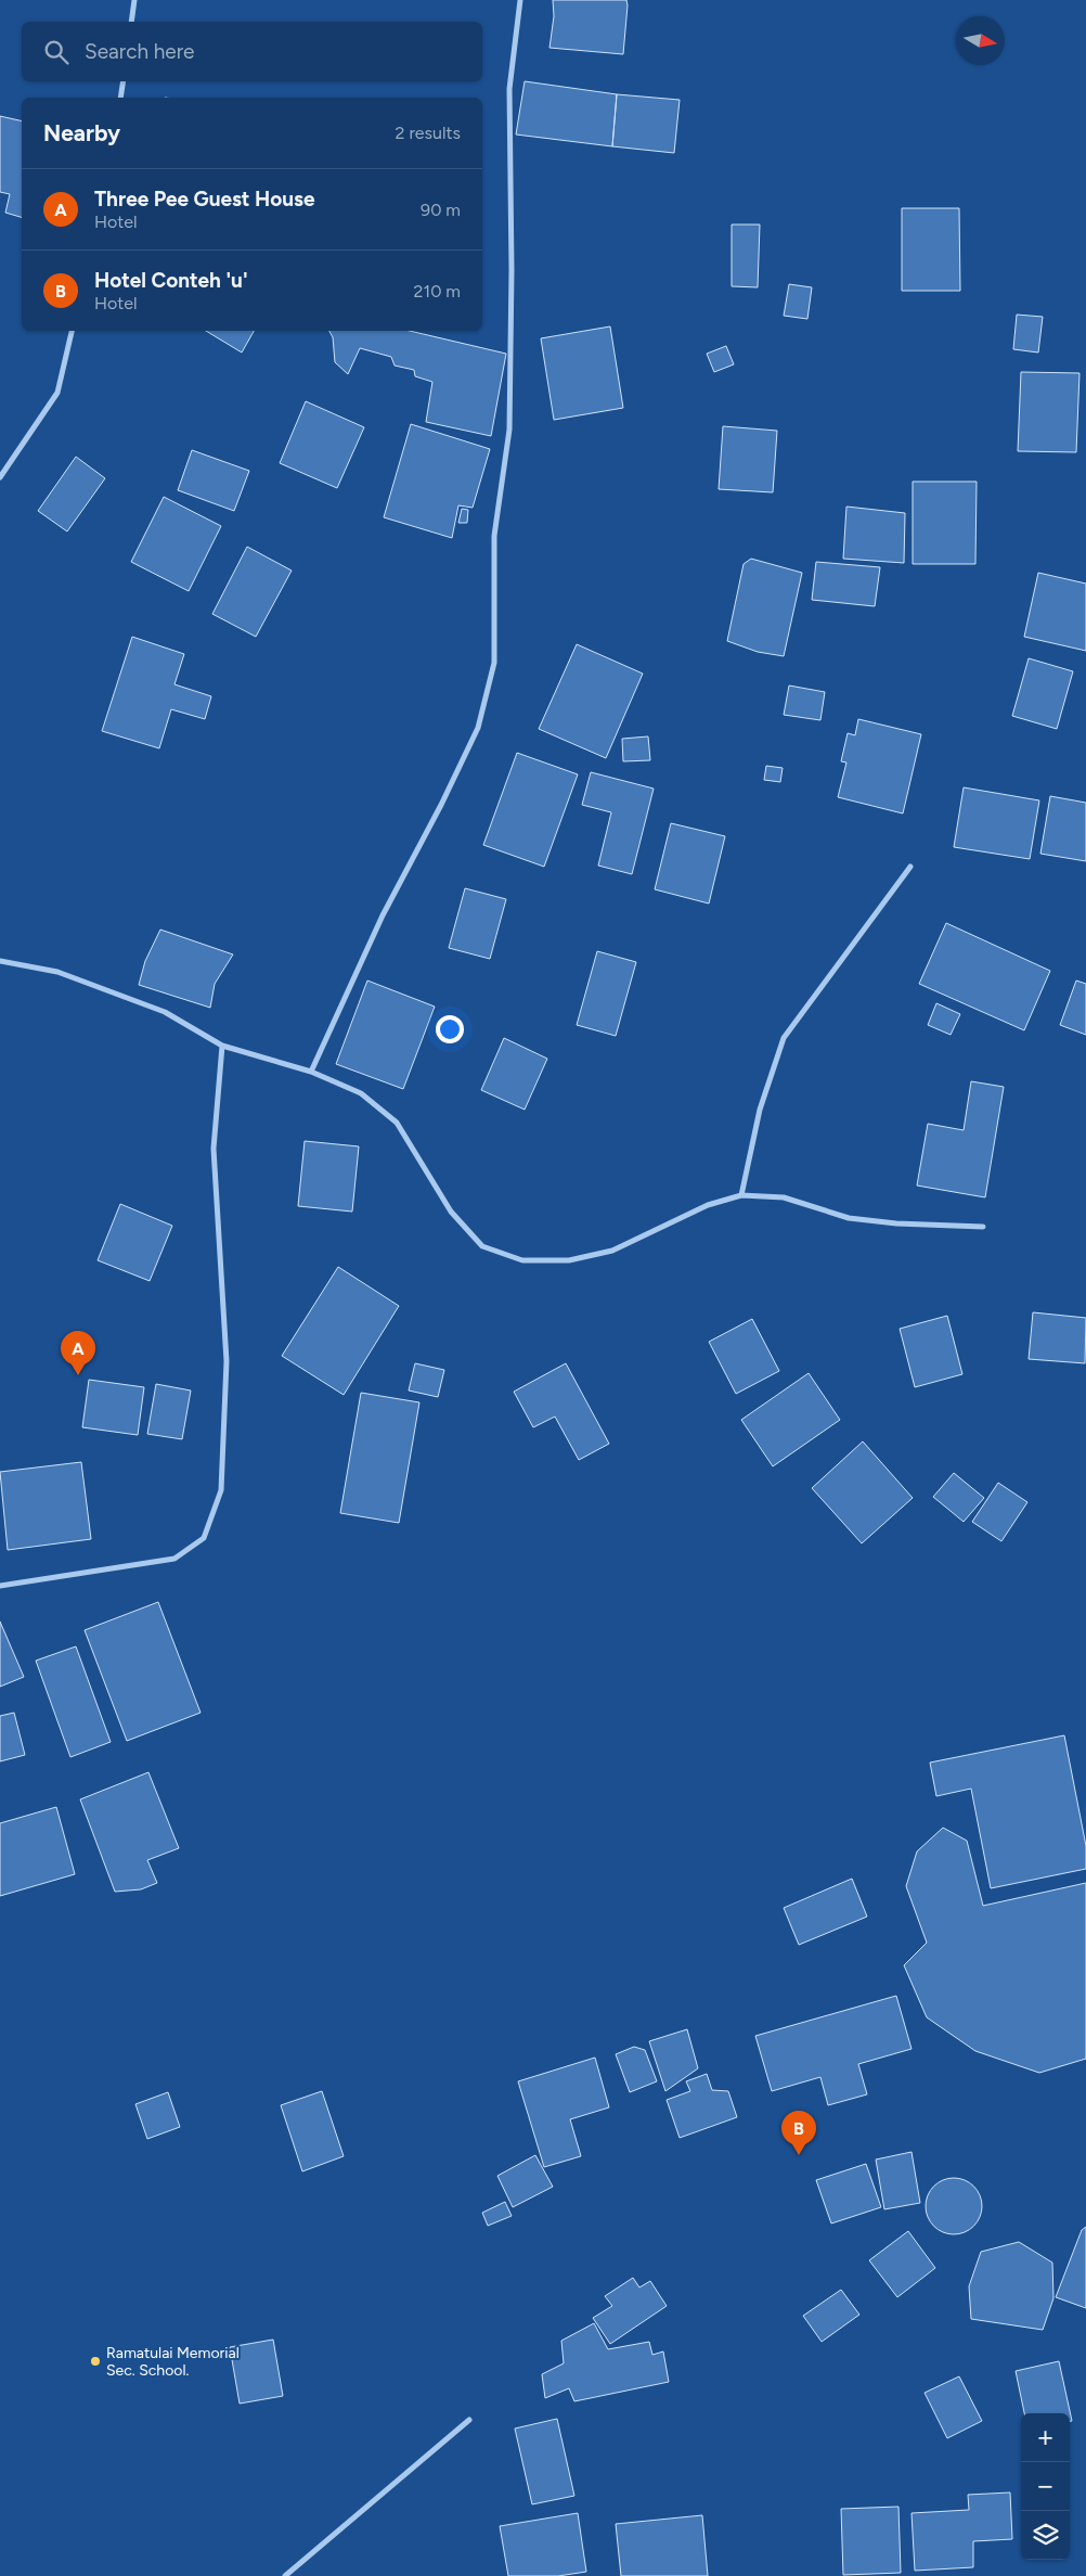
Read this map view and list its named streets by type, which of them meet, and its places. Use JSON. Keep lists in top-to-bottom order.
{
  "places": ["Ramatulai Memorial Sec. School."],
  "north": "right",
  "page": {
    "search": "Search here",
    "heading": ["Nearby", "2 results"],
    "list": [
      {
        "mark": "A",
        "name": "Three Pee Guest House",
        "note": "Hotel",
        "value": "90 m"
      },
      {
        "mark": "B",
        "name": "Hotel Conteh 'u'",
        "note": "Hotel",
        "value": "210 m"
      }
    ],
    "pins": ["A", "B"],
    "map_buttons": ["+", "−"]
  }
}
